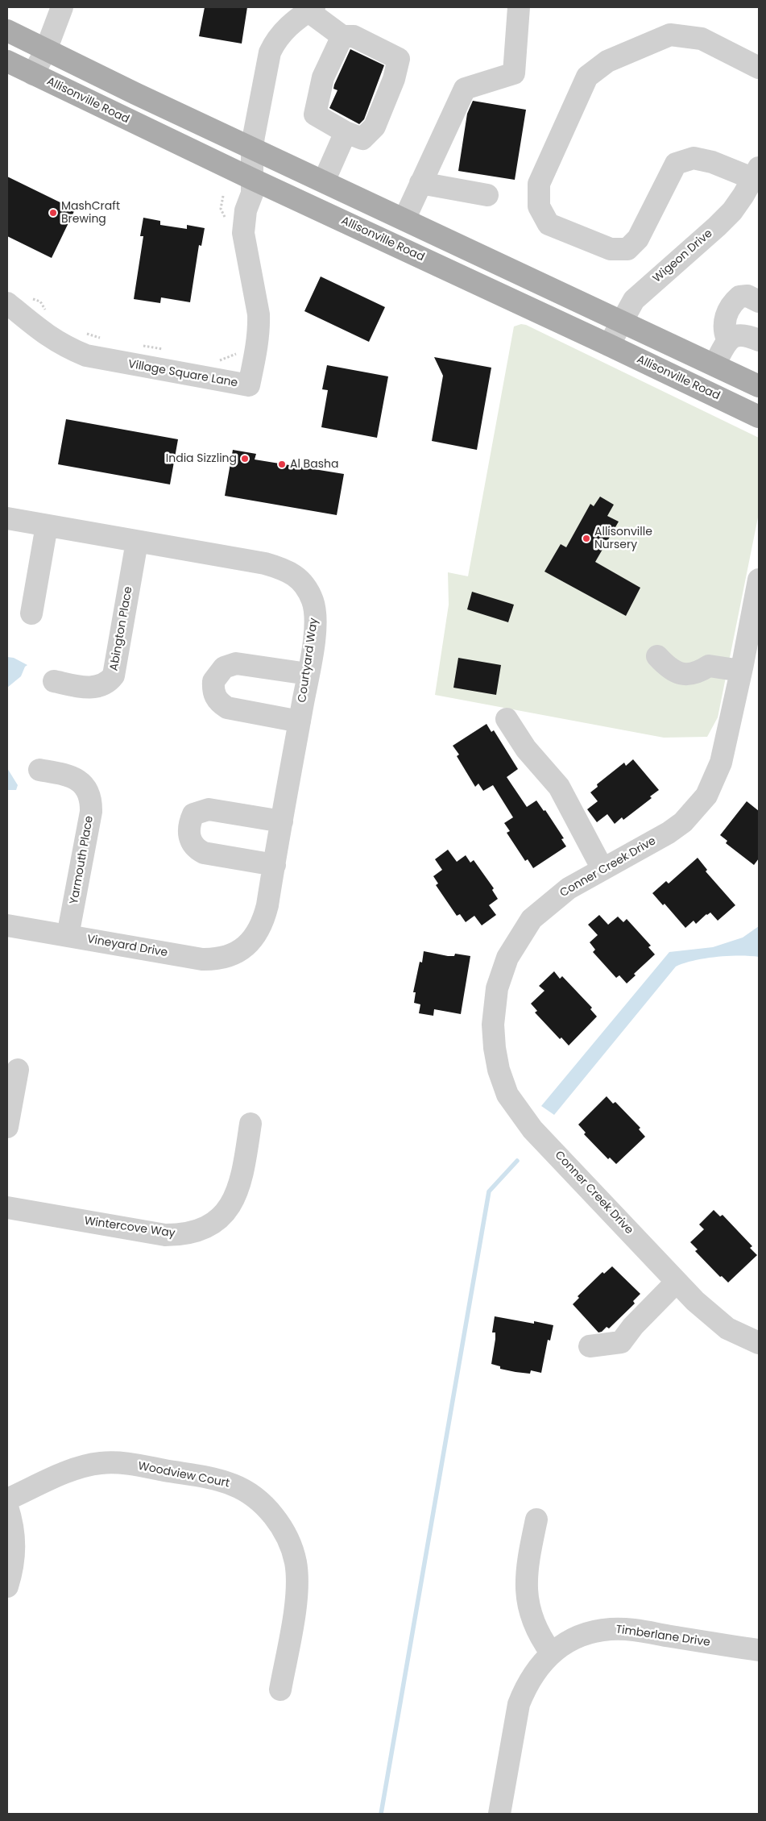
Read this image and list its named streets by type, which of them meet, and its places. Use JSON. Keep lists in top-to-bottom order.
{
  "streets": {
    "main road": ["Allisonville Road"],
    "street": [
      "Wigeon Drive",
      "Village Square Lane",
      "Abington Place",
      "Courtyard Way",
      "Yarmouth Place",
      "Conner Creek Drive",
      "Vineyard Drive",
      "Wintercove Way",
      "Woodview Court",
      "Timberlane Drive"
    ]
  },
  "crossings": [
    ["Allisonville Road", "Wigeon Drive"],
    ["Allisonville Road", "Village Square Lane"],
    ["Abington Place", "Courtyard Way"],
    ["Courtyard Way", "Vineyard Drive"],
    ["Yarmouth Place", "Vineyard Drive"]
  ],
  "places": [
    "MashCraft Brewing",
    "India Sizzling",
    "Al Basha",
    "Allisonville Nursery"
  ]
}
